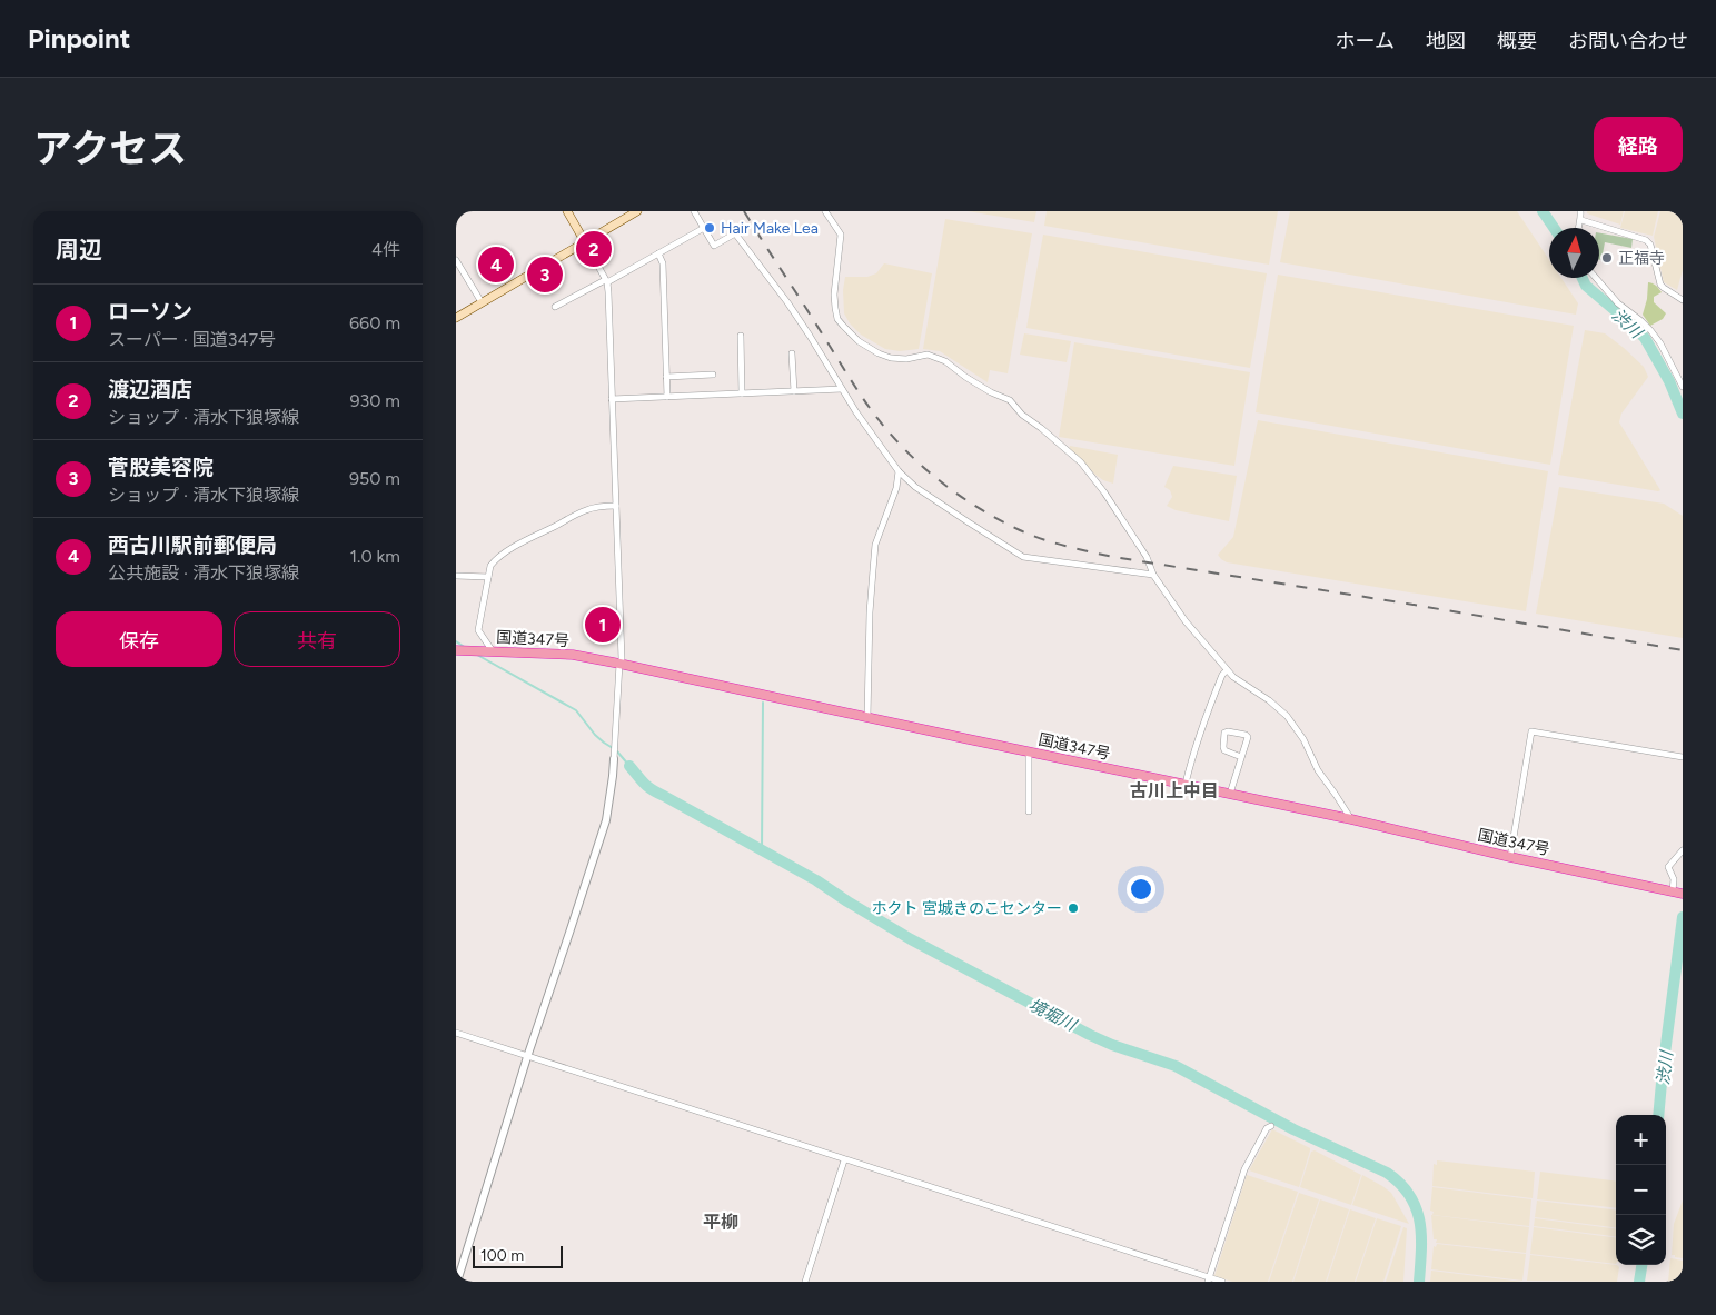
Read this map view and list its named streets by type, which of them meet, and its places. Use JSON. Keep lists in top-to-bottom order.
{
  "streets": {
    "highway": ["国道347号"]
  },
  "districts": ["古川上中目", "平柳"],
  "water": ["渋川", "境堀川"],
  "places": ["Hair Make Lea", "正福寺", "ホクト 宮城きのこセンター"],
  "scale_bar": "100 m",
  "north": "top",
  "page": {
    "header": "Pinpoint",
    "nav": [
      "ホーム",
      "地図",
      "概要",
      "お問い合わせ"
    ],
    "title": "アクセス",
    "buttons": [
      "経路",
      ["保存", "共有"]
    ],
    "heading": ["周辺", "4件"],
    "pins": [
      "2",
      "4",
      "3",
      "1"
    ],
    "list": [
      {
        "mark": "1",
        "name": "ローソン",
        "note": "スーパー · 国道347号",
        "value": "660 m"
      },
      {
        "mark": "2",
        "name": "渡辺酒店",
        "note": "ショップ · 清水下狼塚線",
        "value": "930 m"
      },
      {
        "mark": "3",
        "name": "菅股美容院",
        "note": "ショップ · 清水下狼塚線",
        "value": "950 m"
      },
      {
        "mark": "4",
        "name": "西古川駅前郵便局",
        "note": "公共施設 · 清水下狼塚線",
        "value": "1.0 km"
      }
    ],
    "map_buttons": ["+", "−"],
    "scale": "100 m"
  }
}
